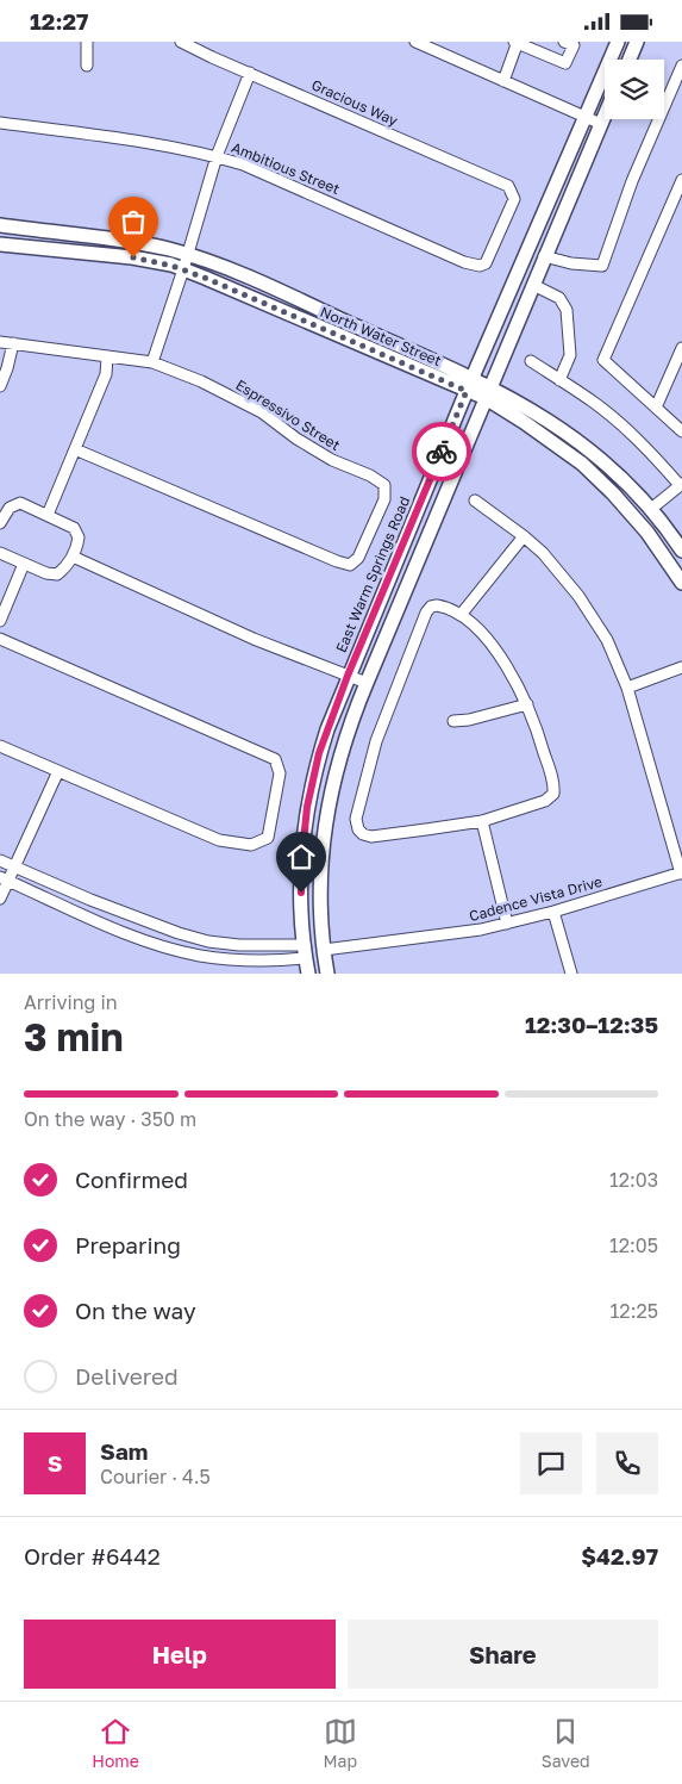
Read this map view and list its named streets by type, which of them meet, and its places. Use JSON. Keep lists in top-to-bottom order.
{
  "streets": {
    "main road": ["North Water Street", "East Warm Springs Road"],
    "street": [
      "Gracious Way",
      "Ambitious Street",
      "Espressivo Street",
      "Cadence Vista Drive"
    ]
  },
  "crossings": [
    ["Gracious Way", "Ambitious Street"],
    ["North Water Street", "East Warm Springs Road"]
  ],
  "page": {
    "status": "12:27",
    "heading": ["3 min", "Arriving in", "12:30–12:35"],
    "panel": [
      "Sam",
      "Courier · 4.5",
      "Order #6442",
      "$42.97"
    ],
    "bar": "On the way · 350 m",
    "list": [
      ["Confirmed", "12:03"],
      ["Preparing", "12:05"],
      ["On the way", "12:25"],
      "Delivered"
    ],
    "round": "S",
    "buttons": ["Help", "Share"],
    "tabs": ["Home", "Map", "Saved"]
  }
}
